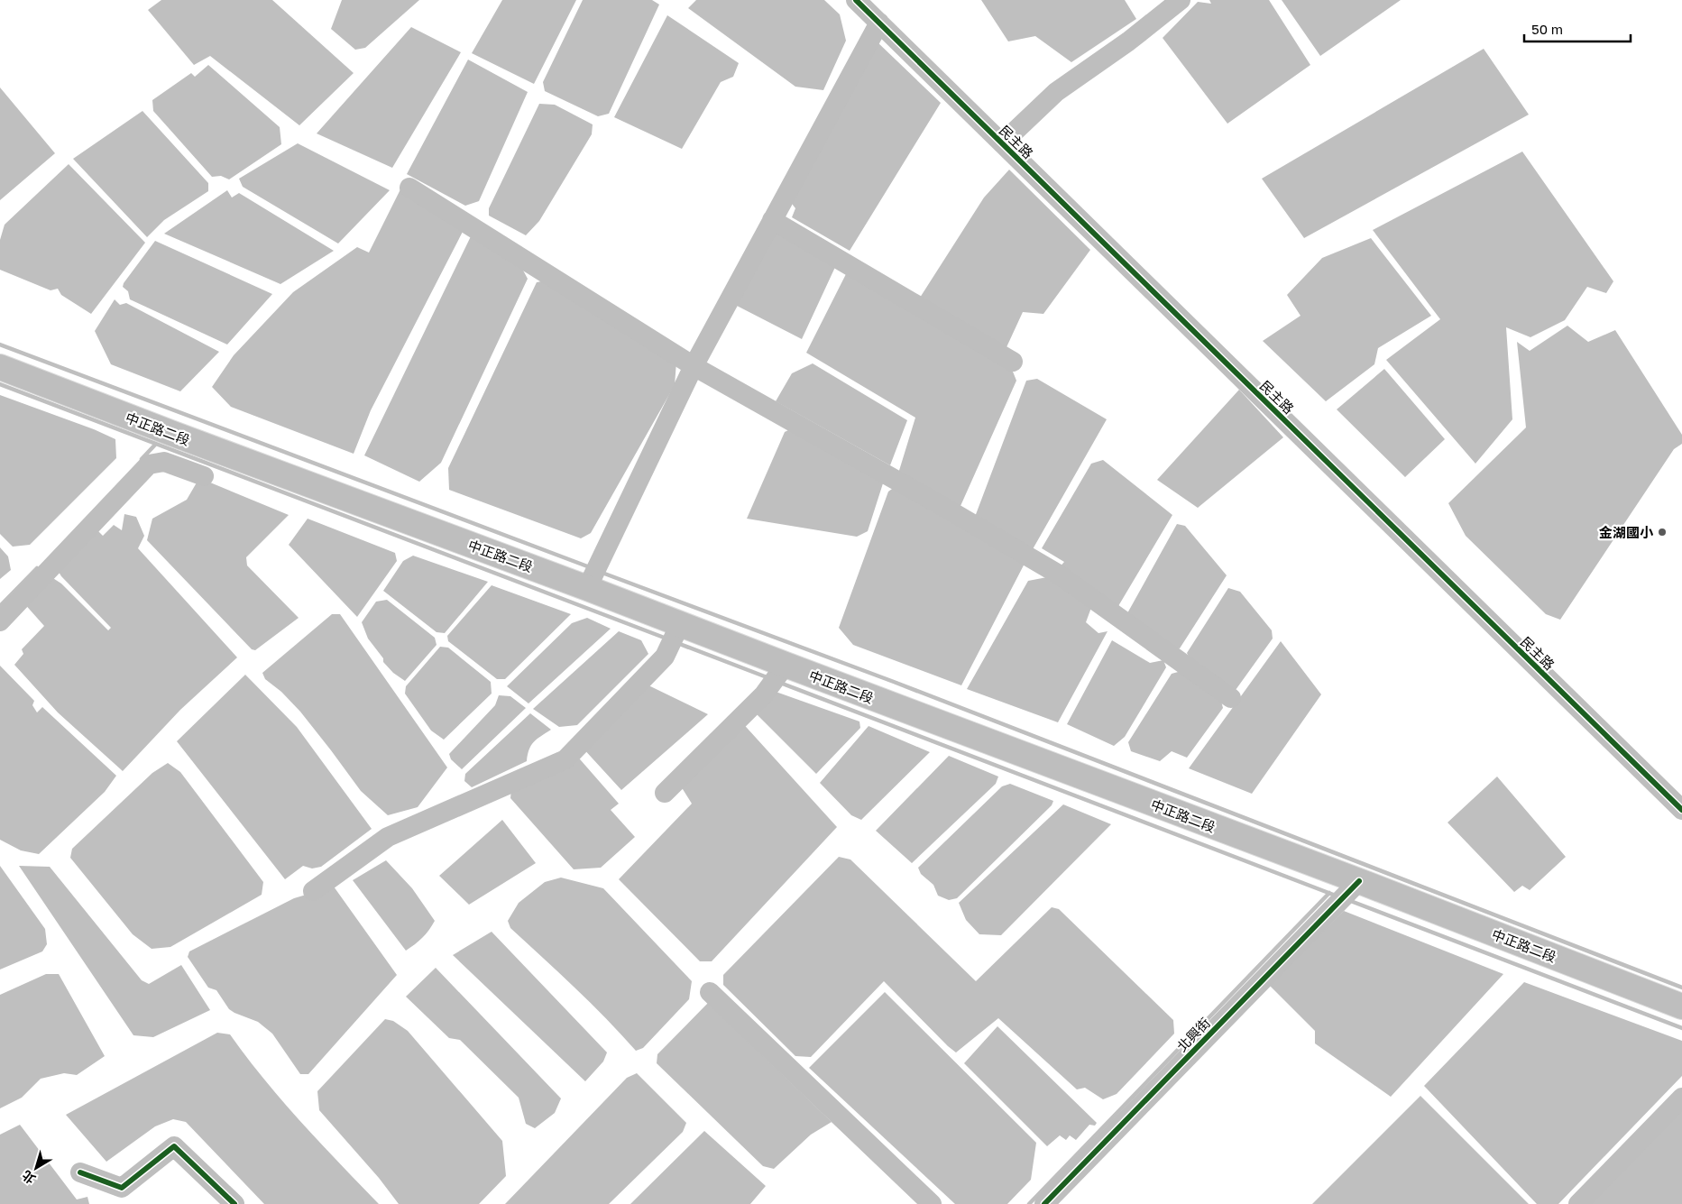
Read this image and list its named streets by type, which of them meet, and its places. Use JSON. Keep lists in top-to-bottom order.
{
  "streets": {
    "main road": ["中正路二段"],
    "street": ["民主路", "北興街"]
  },
  "crossings": [
    ["中正路二段", "北興街"]
  ],
  "places": ["金湖國小"],
  "scale_bar": "50 m",
  "north": "bottom left"
}
